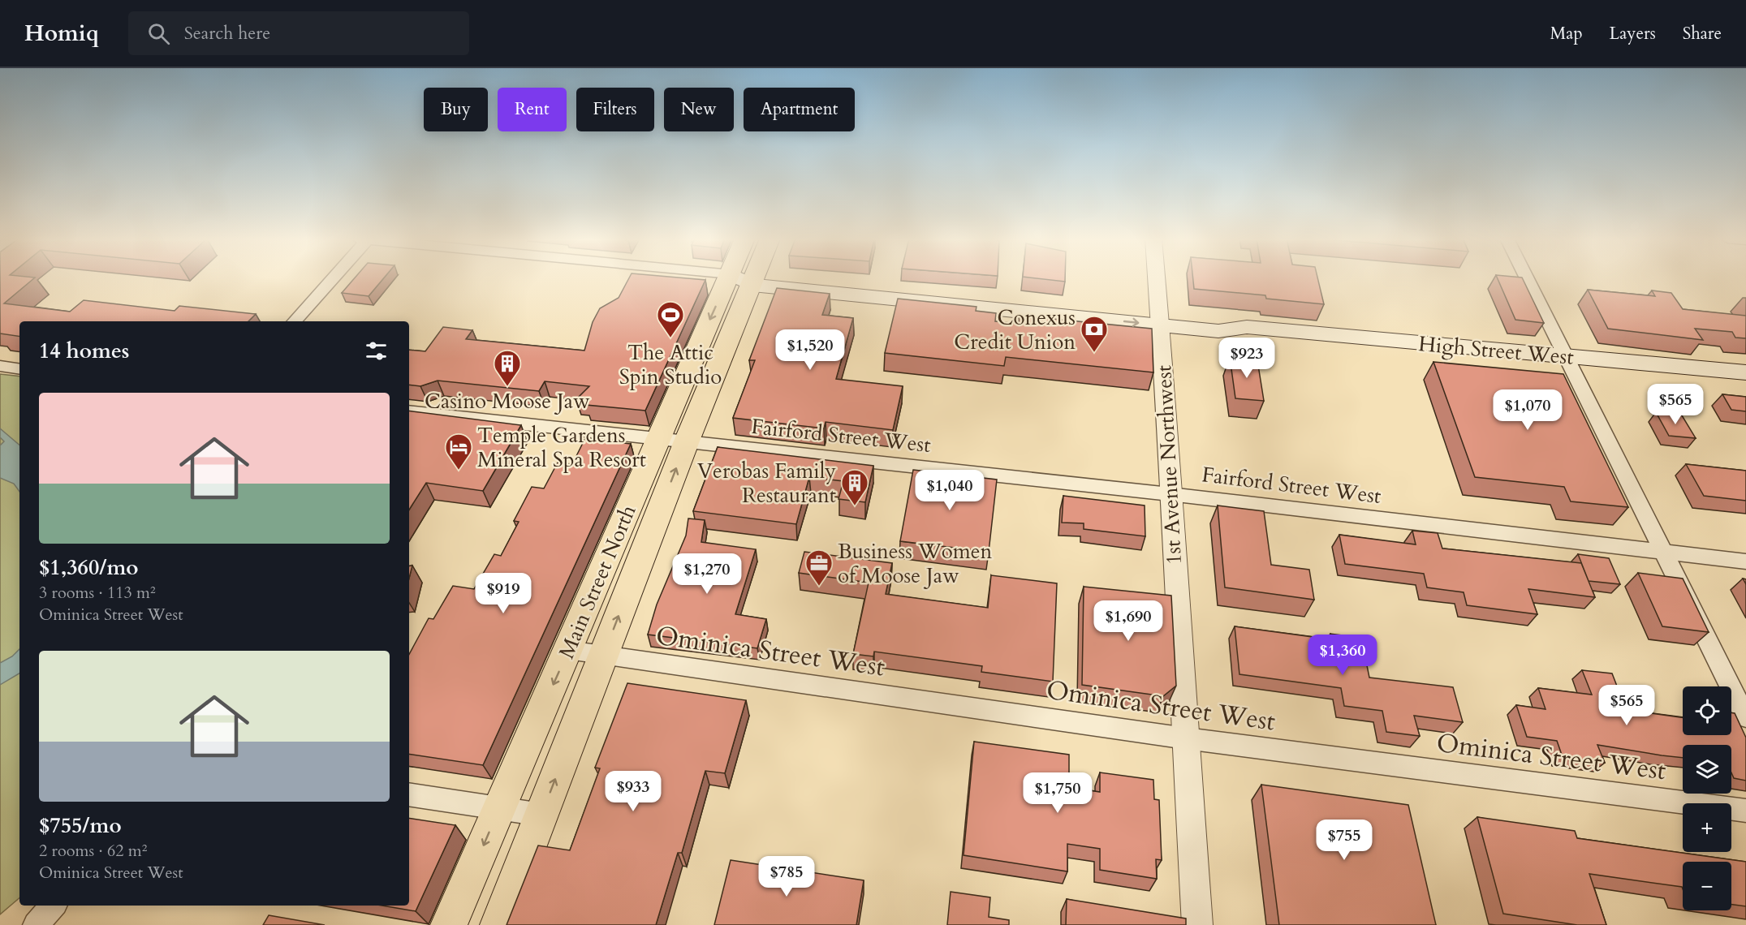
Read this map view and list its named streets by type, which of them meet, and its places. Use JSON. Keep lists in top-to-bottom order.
{
  "streets": {
    "main road": ["High Street West", "Main Street North"],
    "street": ["Fairford Street West", "1st Avenue Northwest", "Ominica Street West"]
  },
  "crossings": [
    ["High Street West", "1st Avenue Northwest"],
    ["Fairford Street West", "1st Avenue Northwest"],
    ["Fairford Street West", "Main Street North"],
    ["1st Avenue Northwest", "Ominica Street West"],
    ["Main Street North", "Ominica Street West"]
  ],
  "places": {
    "sports": ["The Attic Spin Studio"],
    "bank": ["Conexus Credit Union"],
    "building": ["Casino Moose Jaw", "Verobas Family Restaurant"],
    "hotel": ["Temple Gardens Mineral Spa Resort"],
    "office": ["Business Women of Moose Jaw"]
  },
  "page": {
    "header": "Homiq",
    "search": "Search here",
    "nav": ["Map", "Layers", "Share"],
    "chip": [
      "Buy",
      "Rent",
      "Filters",
      "New",
      "Apartment"
    ],
    "heading": "14 homes",
    "price": [
      "$1,520",
      "$923",
      "$565",
      "$1,070",
      "$1,040",
      "$1,270",
      "$919",
      "$1,690",
      "$1,360",
      "$565",
      "$933",
      "$1,750",
      "$755",
      "$785"
    ],
    "list": [
      {
        "name": "$1,360/mo",
        "note": "3 rooms · 113 m² · Ominica Street West"
      },
      {
        "name": "$755/mo",
        "note": "2 rooms · 62 m² · Ominica Street West"
      }
    ],
    "map_buttons": ["+", "−"]
  }
}
